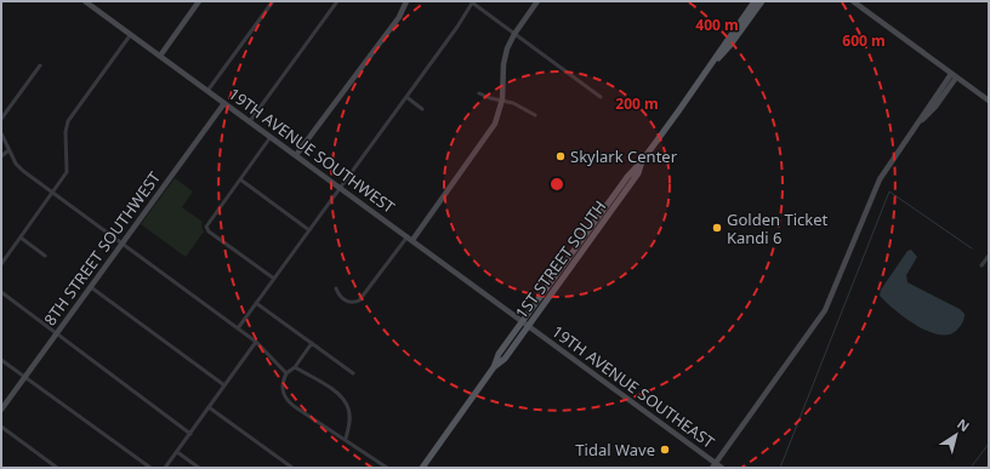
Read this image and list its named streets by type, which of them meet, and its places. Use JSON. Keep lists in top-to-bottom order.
{
  "streets": {
    "main road": ["1ST STREET SOUTH"],
    "street": ["19TH AVENUE SOUTHWEST", "8TH STREET SOUTHWEST", "19TH AVENUE SOUTHEAST"]
  },
  "crossings": [
    ["19TH AVENUE SOUTHWEST", "8TH STREET SOUTHWEST"],
    ["19TH AVENUE SOUTHWEST", "1ST STREET SOUTH"],
    ["19TH AVENUE SOUTHWEST", "19TH AVENUE SOUTHEAST"],
    ["1ST STREET SOUTH", "19TH AVENUE SOUTHEAST"]
  ],
  "places": ["Skylark Center", "Golden Ticket Kandi 6", "Tidal Wave"],
  "north": "top right",
  "rings": ["400 m", "600 m", "200 m"]
}
